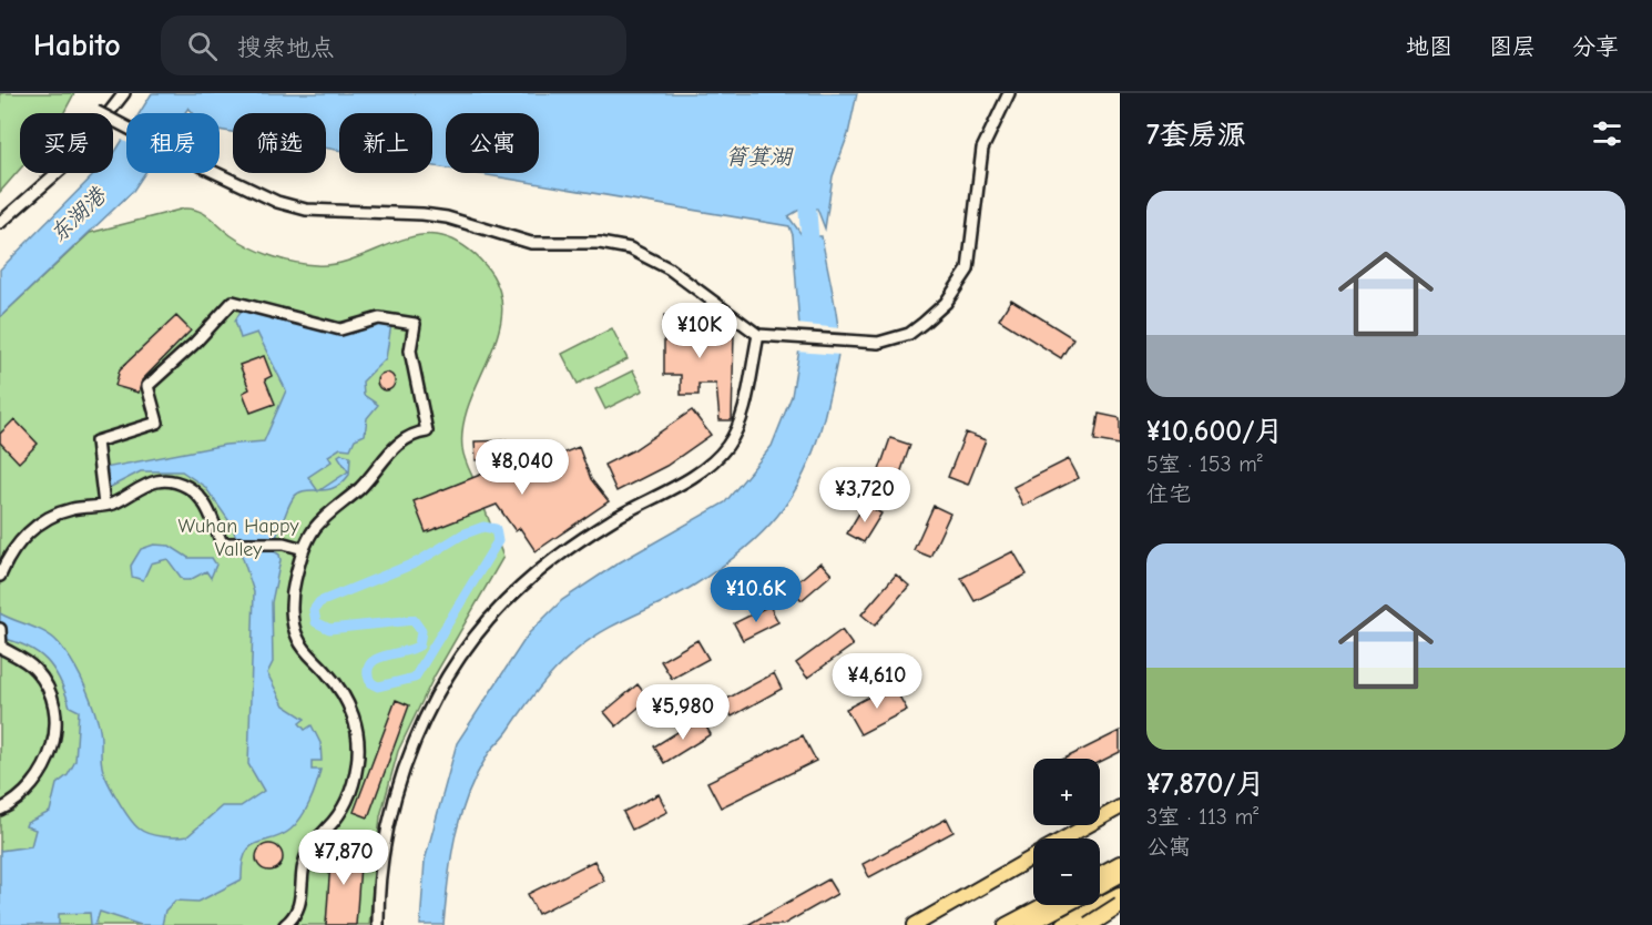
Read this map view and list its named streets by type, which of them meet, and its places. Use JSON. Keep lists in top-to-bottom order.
{
  "water": ["筲箕湖", "东湖港"],
  "parks": ["Wuhan Happy Valley"],
  "page": {
    "header": "Habito",
    "search": "搜索地点",
    "nav": ["地图", "图层", "分享"],
    "heading": "7套房源",
    "chip": [
      "买房",
      "租房",
      "筛选",
      "新上",
      "公寓"
    ],
    "list": [
      {
        "name": "¥10,600/月",
        "note": "5室 · 153 m² · 住宅"
      },
      {
        "name": "¥7,870/月",
        "note": "3室 · 113 m² · 公寓"
      }
    ],
    "price": [
      "¥10K",
      "¥8,040",
      "¥3,720",
      "¥10.6K",
      "¥4,610",
      "¥5,980",
      "¥7,870"
    ],
    "map_buttons": ["+", "−"]
  }
}
